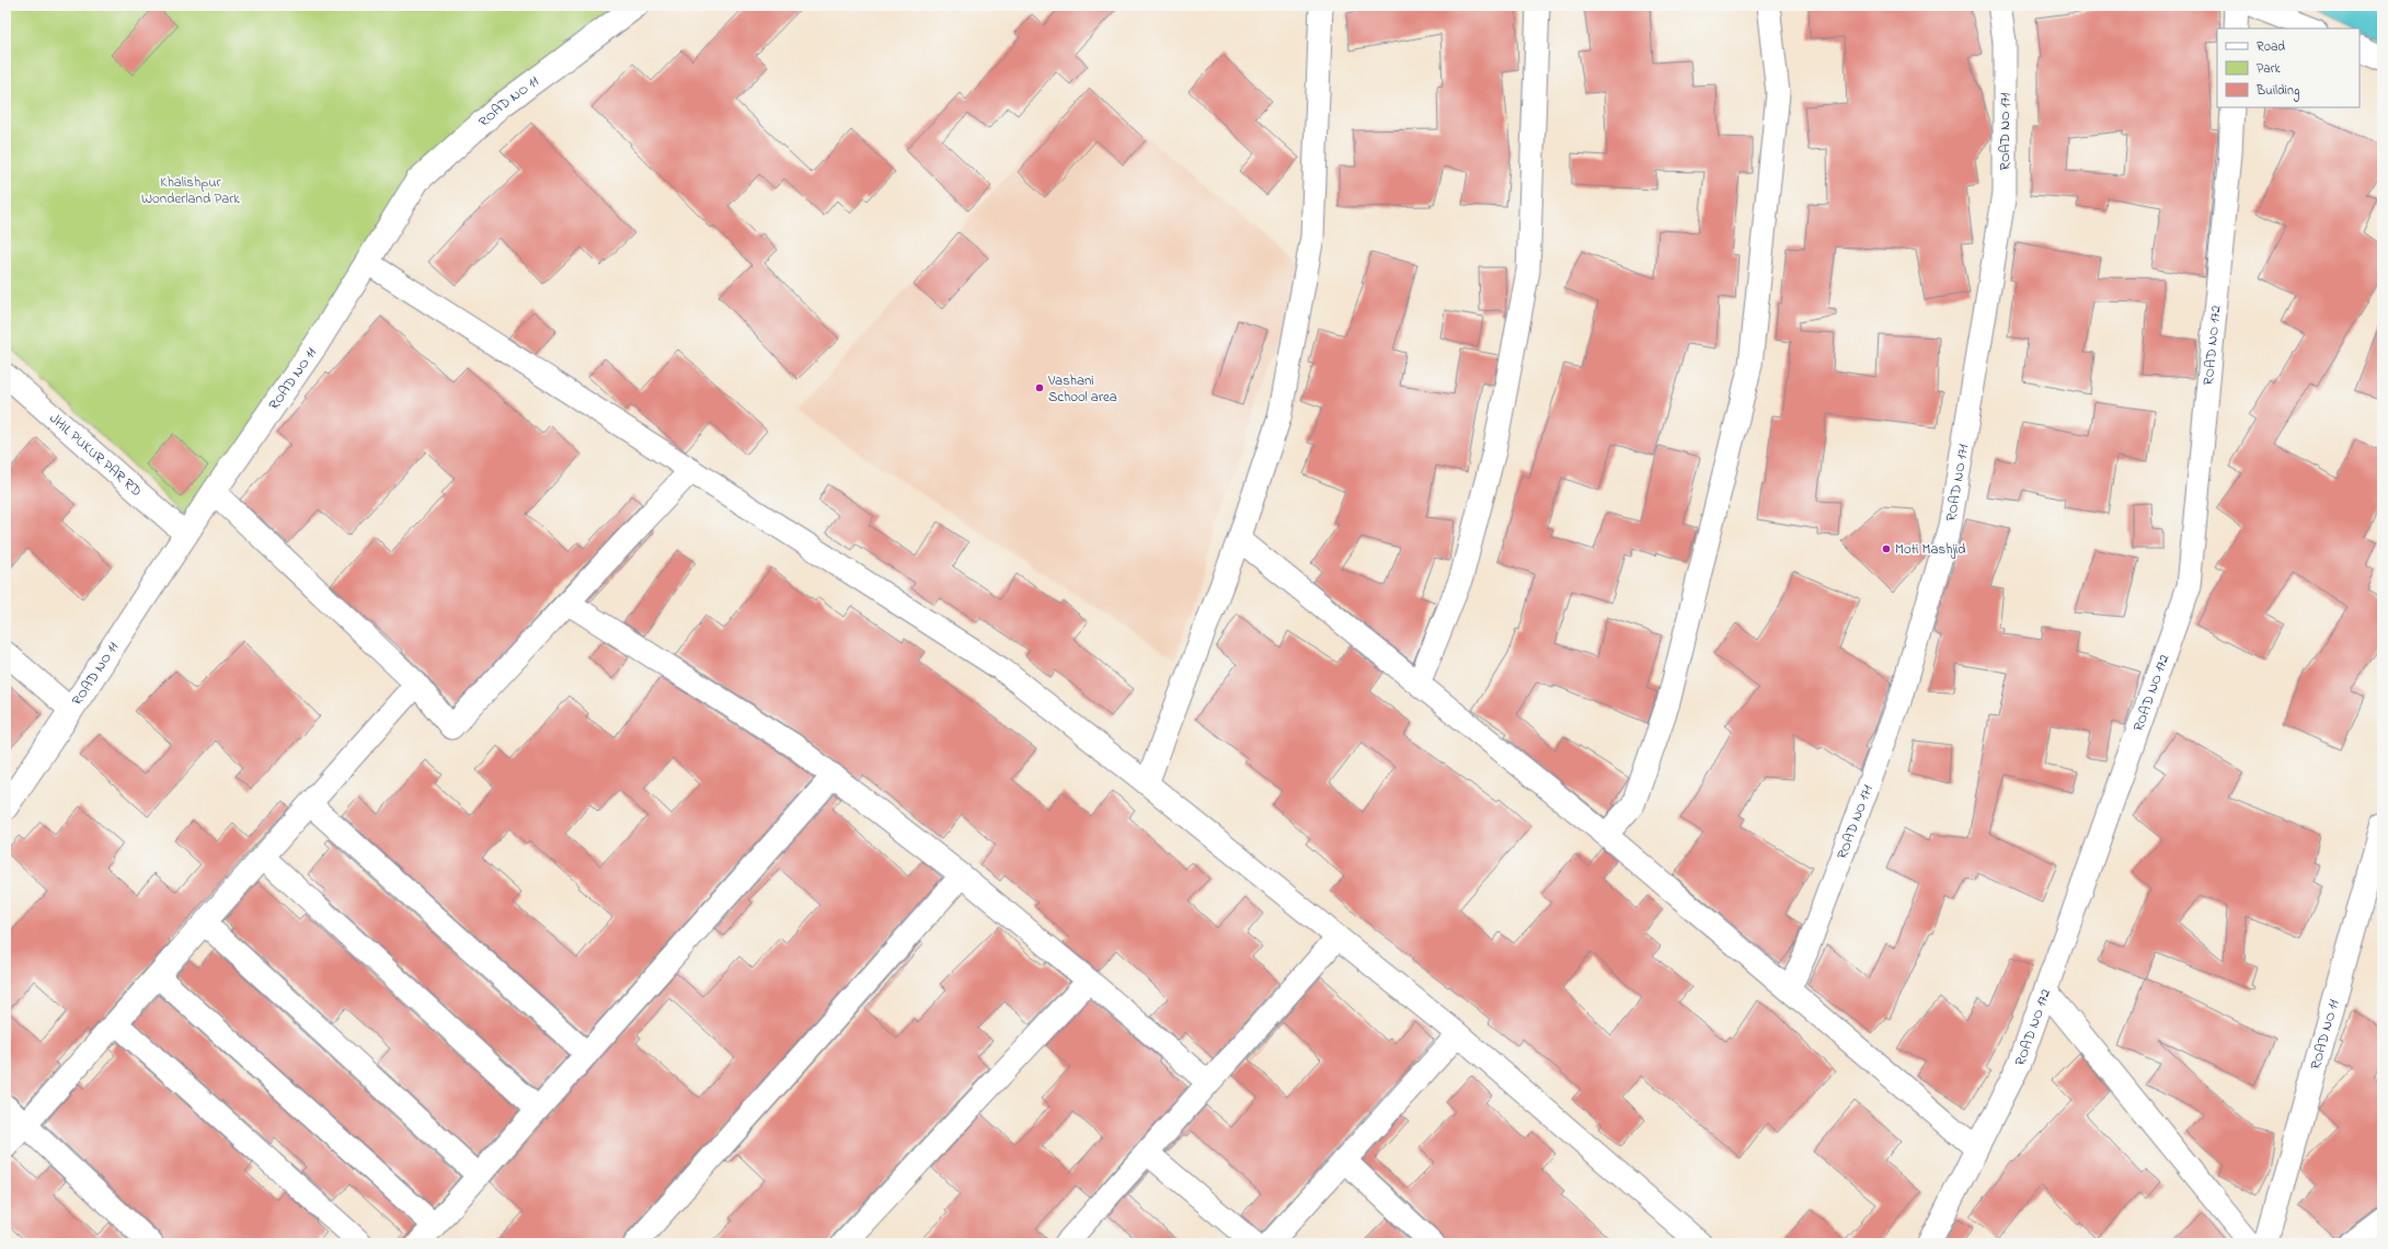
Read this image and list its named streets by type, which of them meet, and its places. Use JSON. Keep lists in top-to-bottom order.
{
  "streets": {
    "street": [
      "ROAD NO 11",
      "ROAD NO 171",
      "ROAD NO 172",
      "JHIL PUKUR PAR RD"
    ]
  },
  "crossings": [
    ["ROAD NO 11", "JHIL PUKUR PAR RD"]
  ],
  "parks": ["Khalishpur Wonderland Park"],
  "places": ["Vashani School area", "Moti Mashjid"],
  "legend": ["Road", "Park", "Building"]
}
